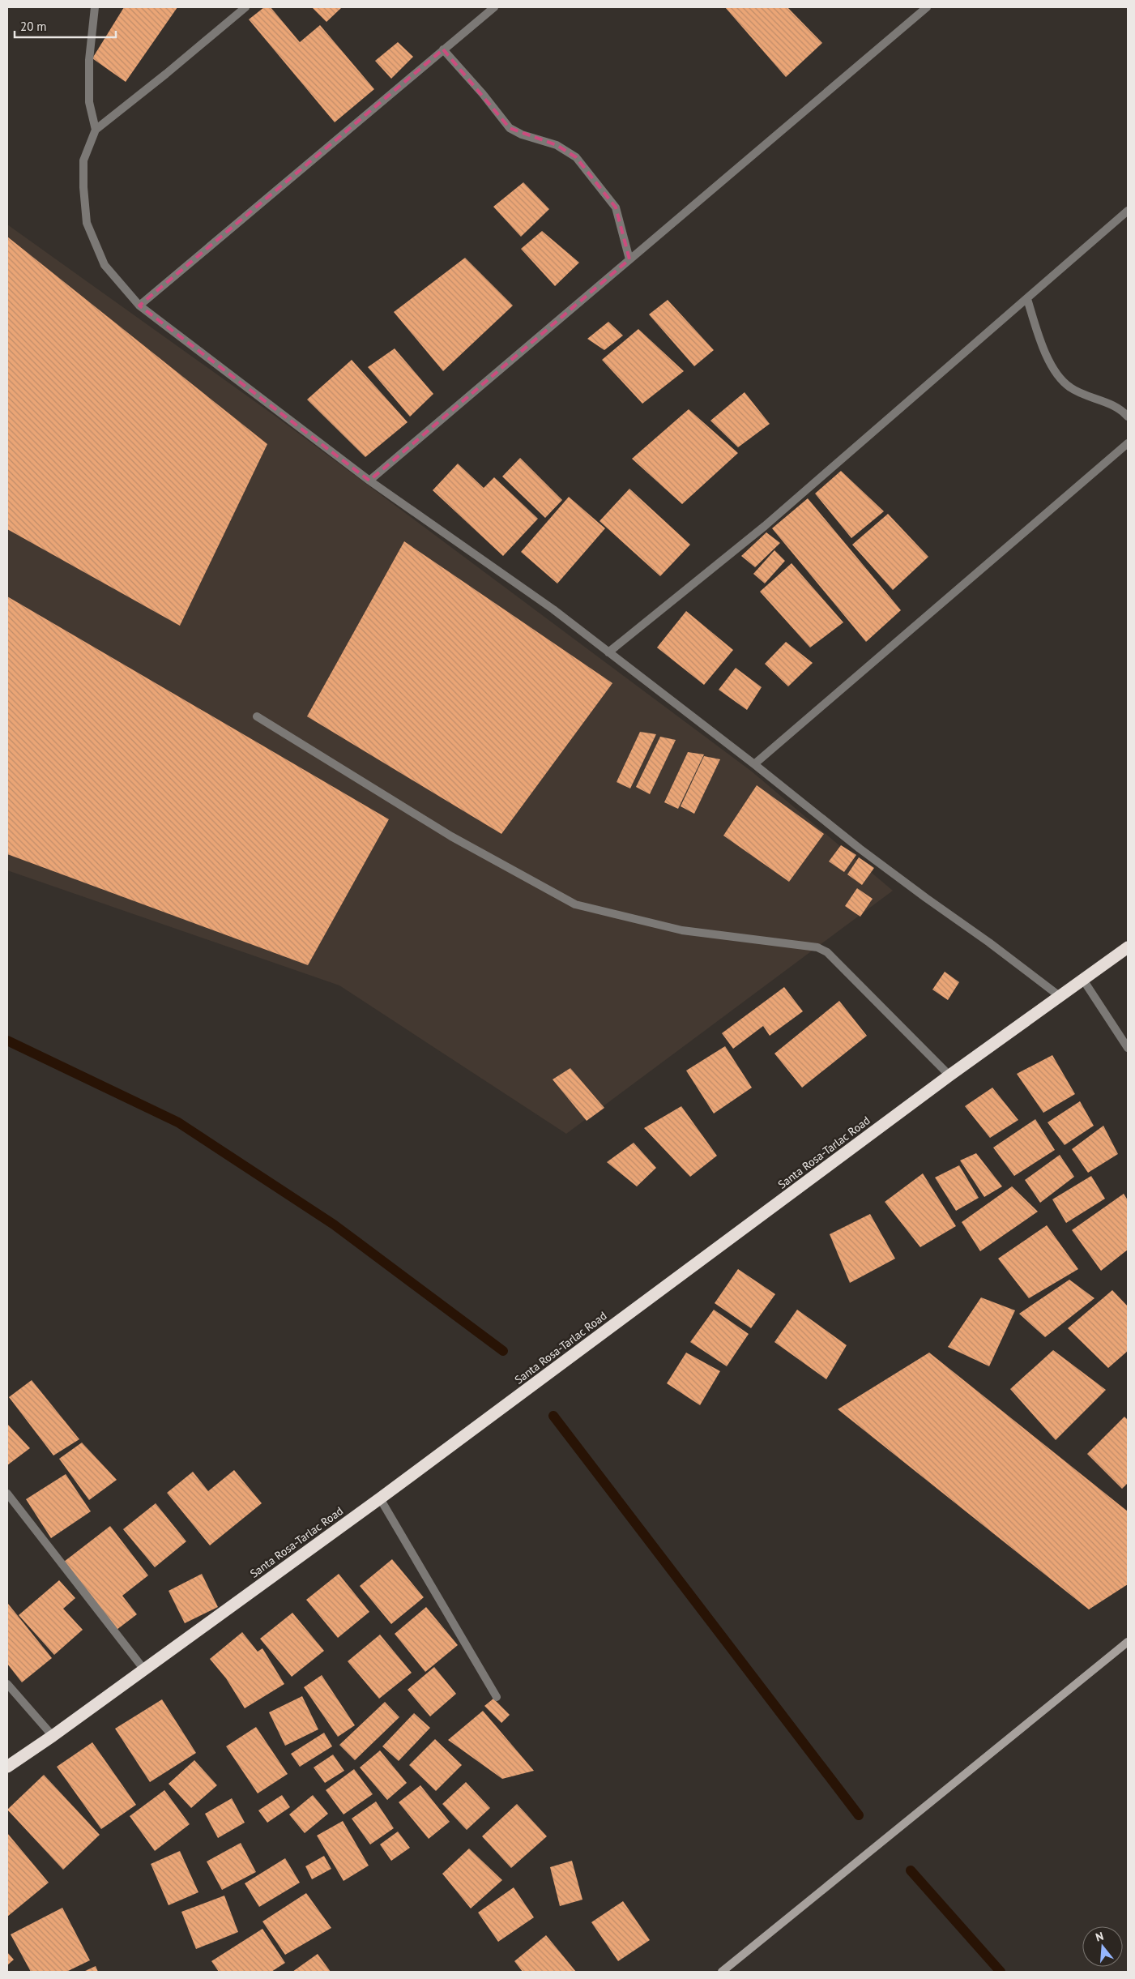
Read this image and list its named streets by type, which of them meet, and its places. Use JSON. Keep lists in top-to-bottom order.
{
  "streets": {
    "highway": ["Santa Rosa-Tarlac Road"]
  },
  "scale_bar": "20 m",
  "north": "top"
}
